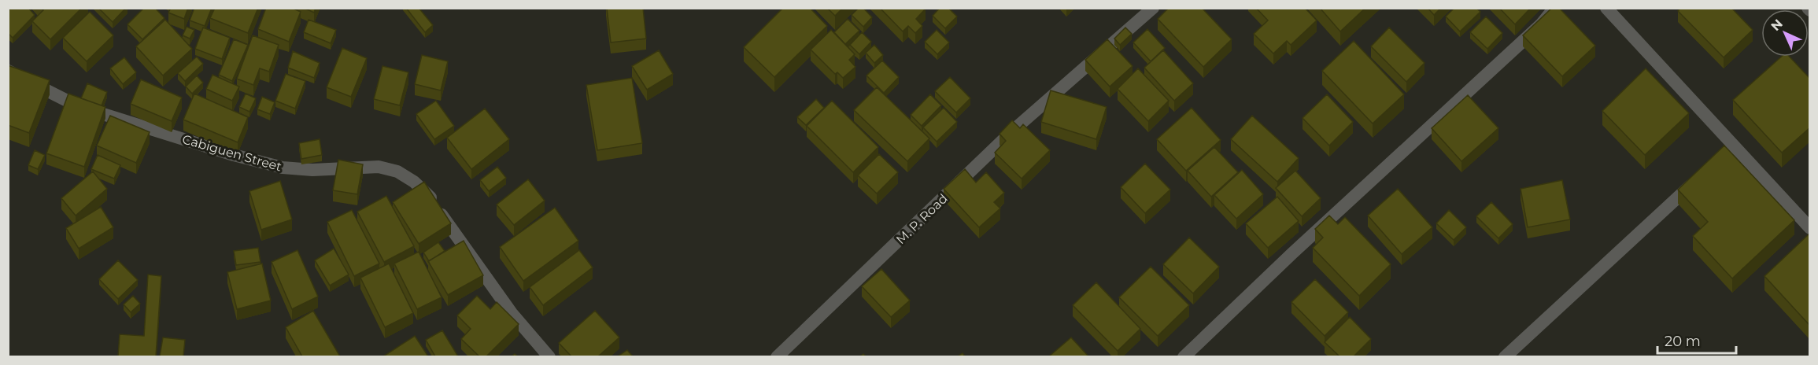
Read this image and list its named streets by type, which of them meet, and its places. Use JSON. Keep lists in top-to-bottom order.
{
  "streets": {
    "street": ["Cabiguen Street", "M. P. Road"]
  },
  "scale_bar": "20 m",
  "north": "top left"
}
